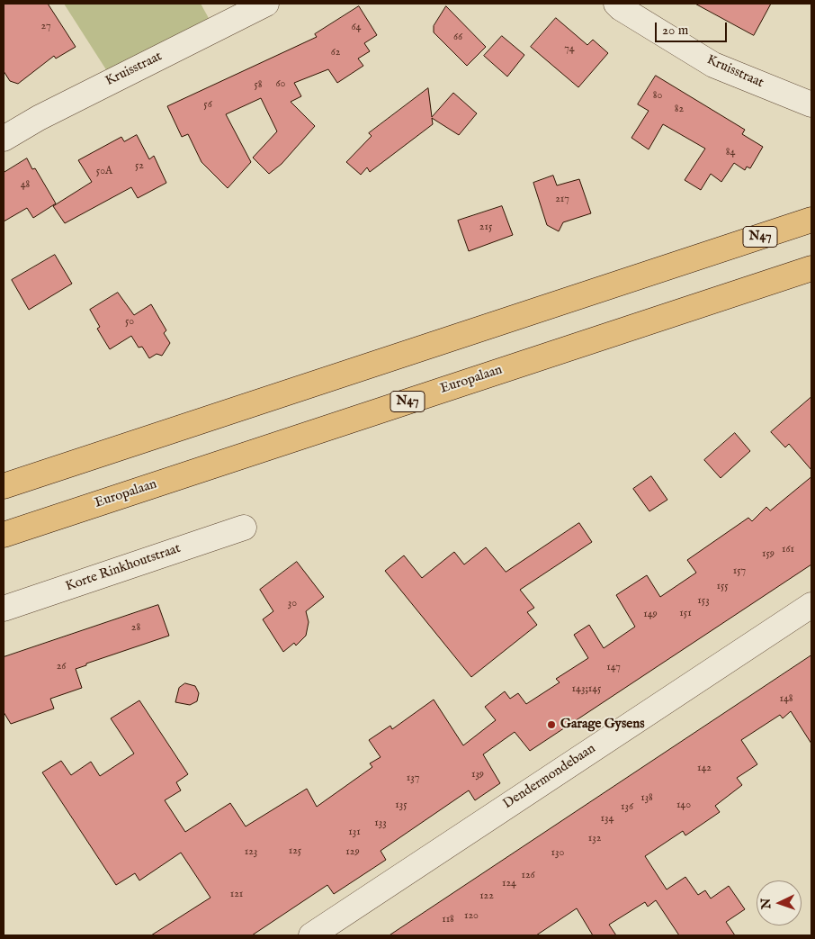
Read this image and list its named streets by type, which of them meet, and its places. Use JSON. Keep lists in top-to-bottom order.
{
  "streets": {
    "highway": ["N47", "Europalaan"],
    "street": ["Kruisstraat", "Korte Rinkhoutstraat", "Dendermondebaan"]
  },
  "places": ["Garage Gysens"],
  "house_numbers": [
    "27",
    "64",
    "66",
    "74",
    "62",
    "60",
    "58",
    "80",
    "56",
    "82",
    "84",
    "52",
    "50A",
    "48",
    "217",
    "215",
    "50",
    "161",
    "159",
    "157",
    "155",
    "153",
    "30",
    "151",
    "149",
    "28",
    "26",
    "147",
    "143;145",
    "148",
    "142",
    "139",
    "137",
    "138",
    "135",
    "140",
    "136",
    "134",
    "133",
    "131",
    "132",
    "125",
    "123",
    "129",
    "130",
    "126",
    "124",
    "121",
    "122",
    "120",
    "118"
  ],
  "scale_bar": "20 m",
  "north": "left"
}
